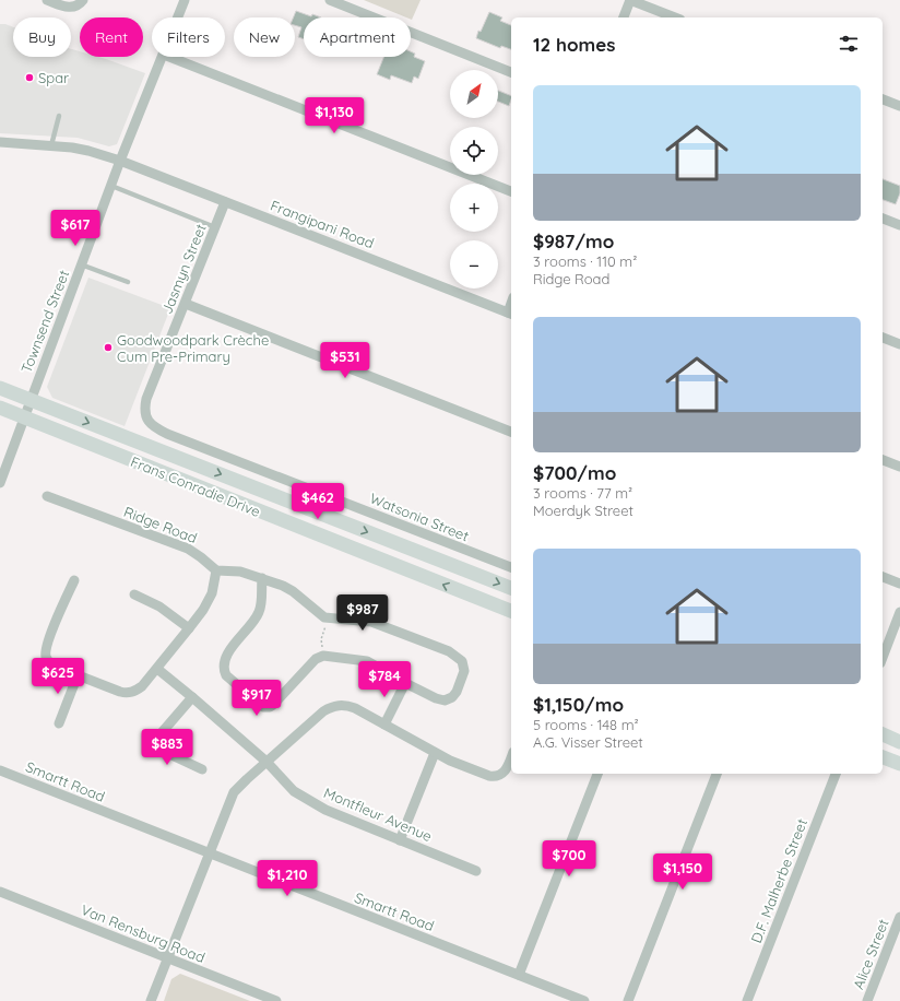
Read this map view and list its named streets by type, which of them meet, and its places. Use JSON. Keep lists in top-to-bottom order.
{
  "streets": {
    "main road": ["Frans Conradie Drive"],
    "street": [
      "Frangipani Road",
      "Jasmyn Street",
      "Townsend Street",
      "Watsonia Street",
      "Ridge Road",
      "Smartt Road",
      "Montfleur Avenue",
      "D.F. Malherbe Street",
      "Van Rensburg Road",
      "Alice Street"
    ]
  },
  "crossings": [
    ["Frangipani Road", "Jasmyn Street"],
    ["Frangipani Road", "Townsend Street"],
    ["Jasmyn Street", "Watsonia Street"],
    ["Townsend Street", "Frans Conradie Drive"]
  ],
  "places": ["Spar", "Goodwoodpark Crèche Cum Pre-Primary"],
  "north": "top right",
  "page": {
    "chip": [
      "Buy",
      "Rent",
      "Filters",
      "New",
      "Apartment"
    ],
    "heading": "12 homes",
    "map_buttons": ["+", "−"],
    "list": [
      {
        "name": "$987/mo",
        "note": "3 rooms · 110 m² · Ridge Road"
      },
      {
        "name": "$700/mo",
        "note": "3 rooms · 77 m² · Moerdyk Street"
      },
      {
        "name": "$1,150/mo",
        "note": "5 rooms · 148 m² · A.G. Visser Street"
      }
    ],
    "price": [
      "$1,130",
      "$617",
      "$531",
      "$462",
      "$987",
      "$625",
      "$784",
      "$917",
      "$883",
      "$700",
      "$1,150",
      "$1,210"
    ]
  }
}
